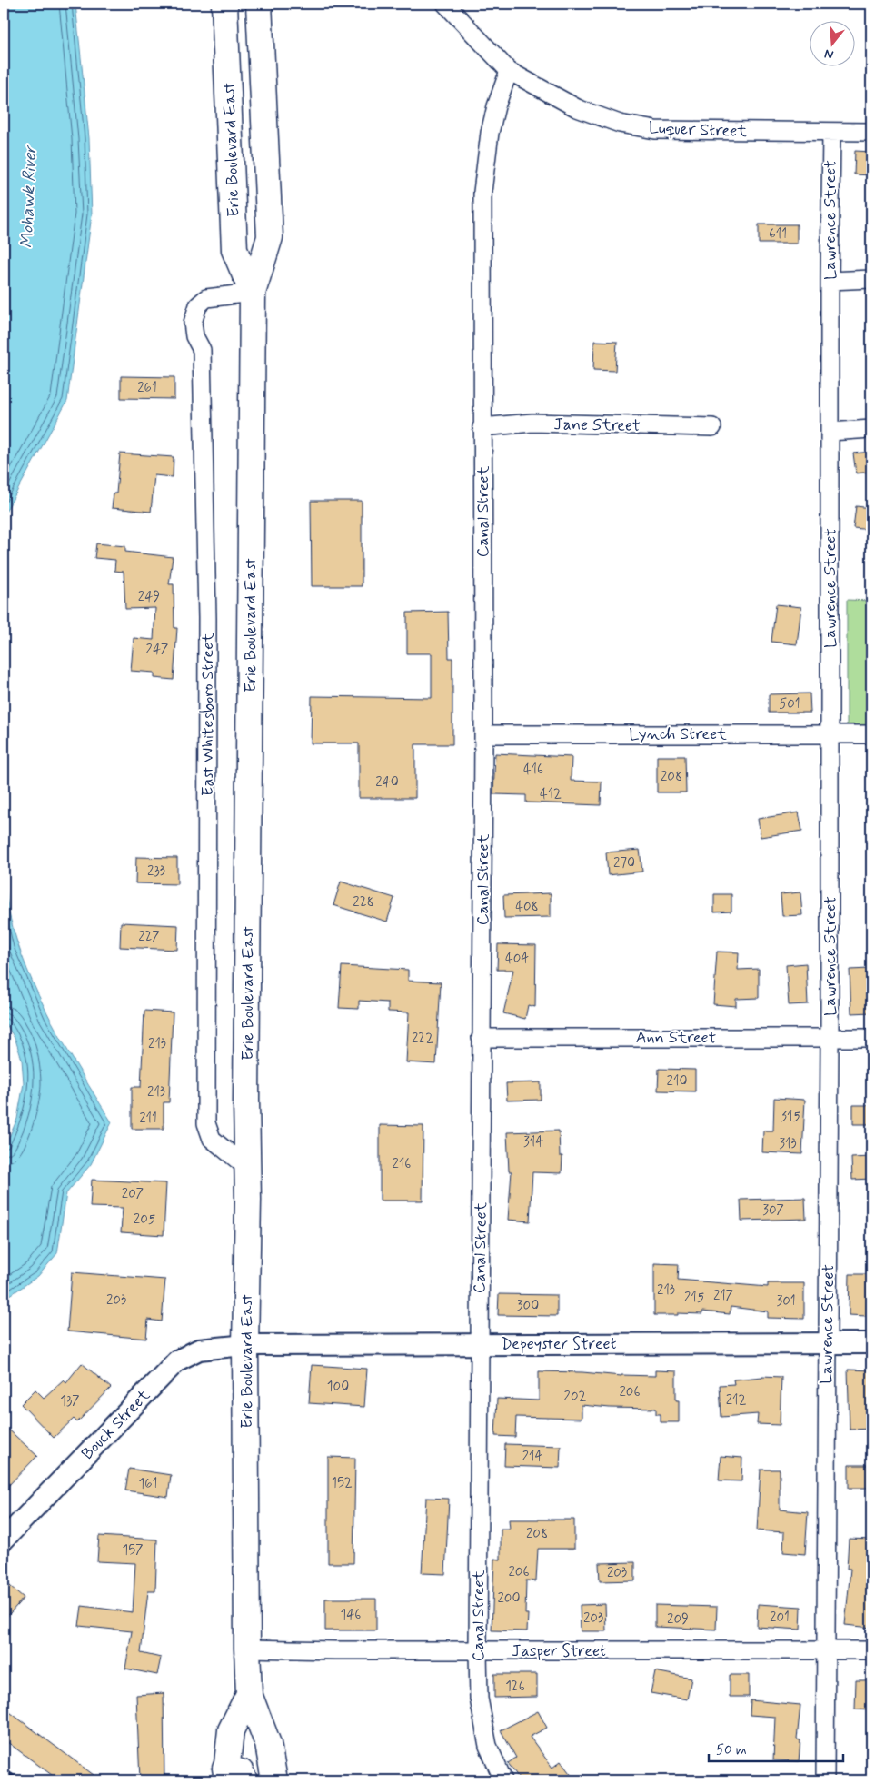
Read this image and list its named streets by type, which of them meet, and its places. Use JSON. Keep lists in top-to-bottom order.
{
  "streets": {
    "main road": ["Erie Boulevard East"],
    "street": [
      "Luquer Street",
      "Lawrence Street",
      "Jane Street",
      "Canal Street",
      "East Whitesboro Street",
      "Lynch Street",
      "Ann Street",
      "Depeyster Street",
      "Bouck Street",
      "Jasper Street"
    ]
  },
  "crossings": [
    ["Luquer Street", "Lawrence Street"],
    ["Luquer Street", "Canal Street"],
    ["Erie Boulevard East", "East Whitesboro Street"],
    ["Erie Boulevard East", "Depeyster Street"],
    ["Erie Boulevard East", "Bouck Street"],
    ["Erie Boulevard East", "Jasper Street"],
    ["Lawrence Street", "Lynch Street"],
    ["Lawrence Street", "Ann Street"],
    ["Lawrence Street", "Depeyster Street"],
    ["Lawrence Street", "Jasper Street"],
    ["Jane Street", "Canal Street"],
    ["Canal Street", "Lynch Street"],
    ["Canal Street", "Ann Street"],
    ["Canal Street", "Depeyster Street"],
    ["Canal Street", "Jasper Street"],
    ["Depeyster Street", "Bouck Street"]
  ],
  "water": ["Mohawk River"],
  "house_numbers": [
    "611",
    "261",
    "249",
    "247",
    "501",
    "416",
    "208",
    "240",
    "412",
    "270",
    "233",
    "228",
    "408",
    "227",
    "404",
    "222",
    "213",
    "210",
    "213",
    "315",
    "211",
    "314",
    "313",
    "216",
    "207",
    "307",
    "205",
    "213",
    "217",
    "215",
    "203",
    "301",
    "300",
    "100",
    "206",
    "202",
    "212",
    "137",
    "214",
    "152",
    "161",
    "208",
    "157",
    "206",
    "203",
    "200",
    "146",
    "201",
    "203",
    "209",
    "126"
  ],
  "scale_bar": "50 m",
  "north": "bottom"
}
